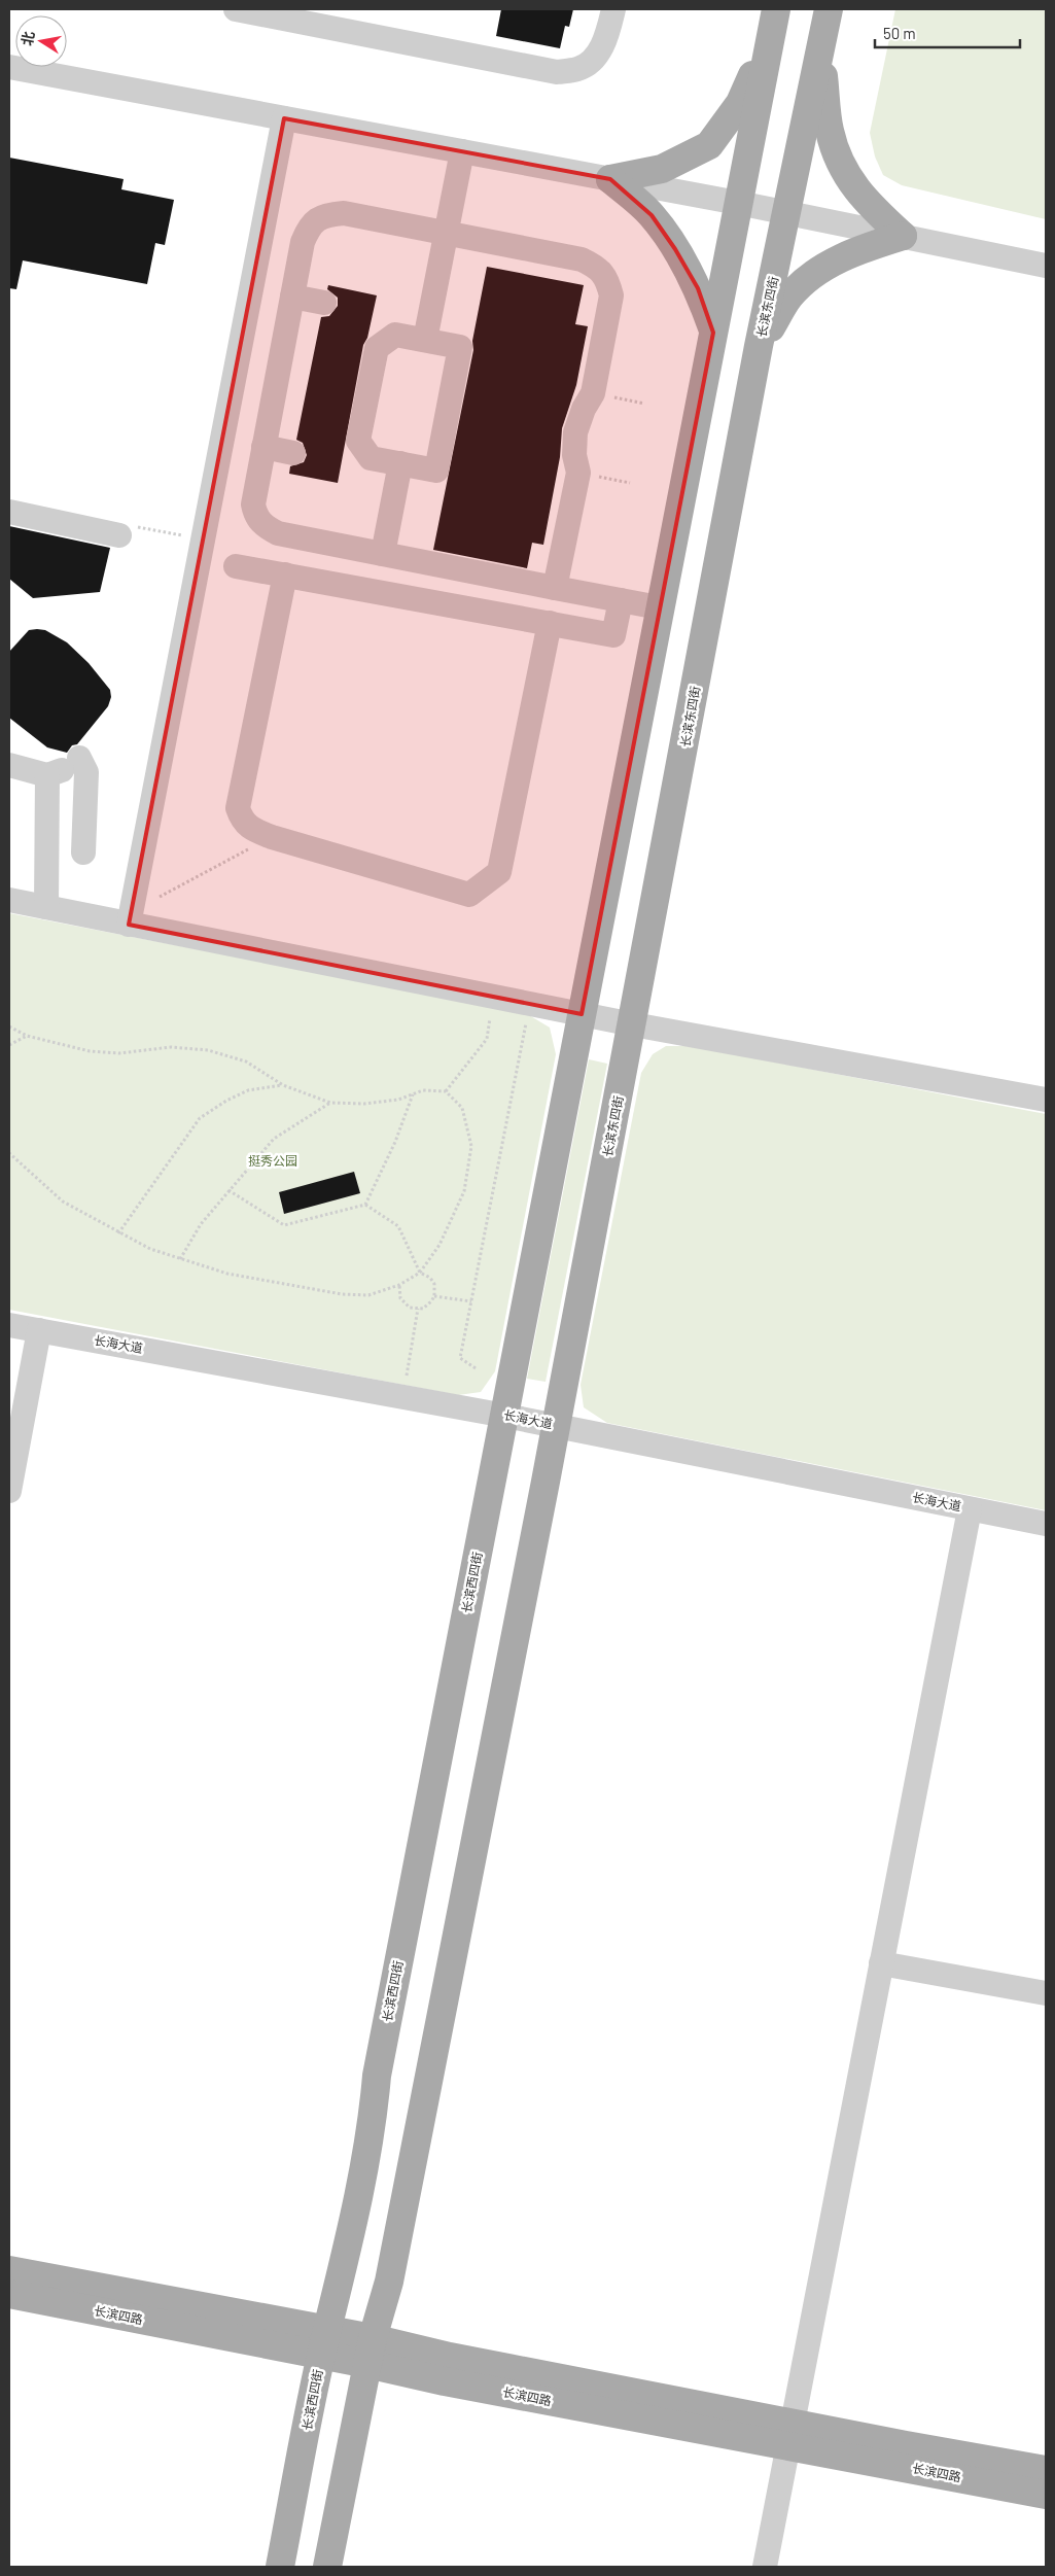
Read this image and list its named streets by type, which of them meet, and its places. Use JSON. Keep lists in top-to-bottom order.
{
  "streets": {
    "main road": ["长滨东四街", "长滨西四街", "长滨四路"],
    "street": ["长海大道"]
  },
  "crossings": [
    ["长滨东四街", "长海大道"],
    ["长海大道", "长滨西四街"],
    ["长滨西四街", "长滨四路"]
  ],
  "parks": ["挺秀公园"],
  "scale_bar": "50 m",
  "north": "left"
}
